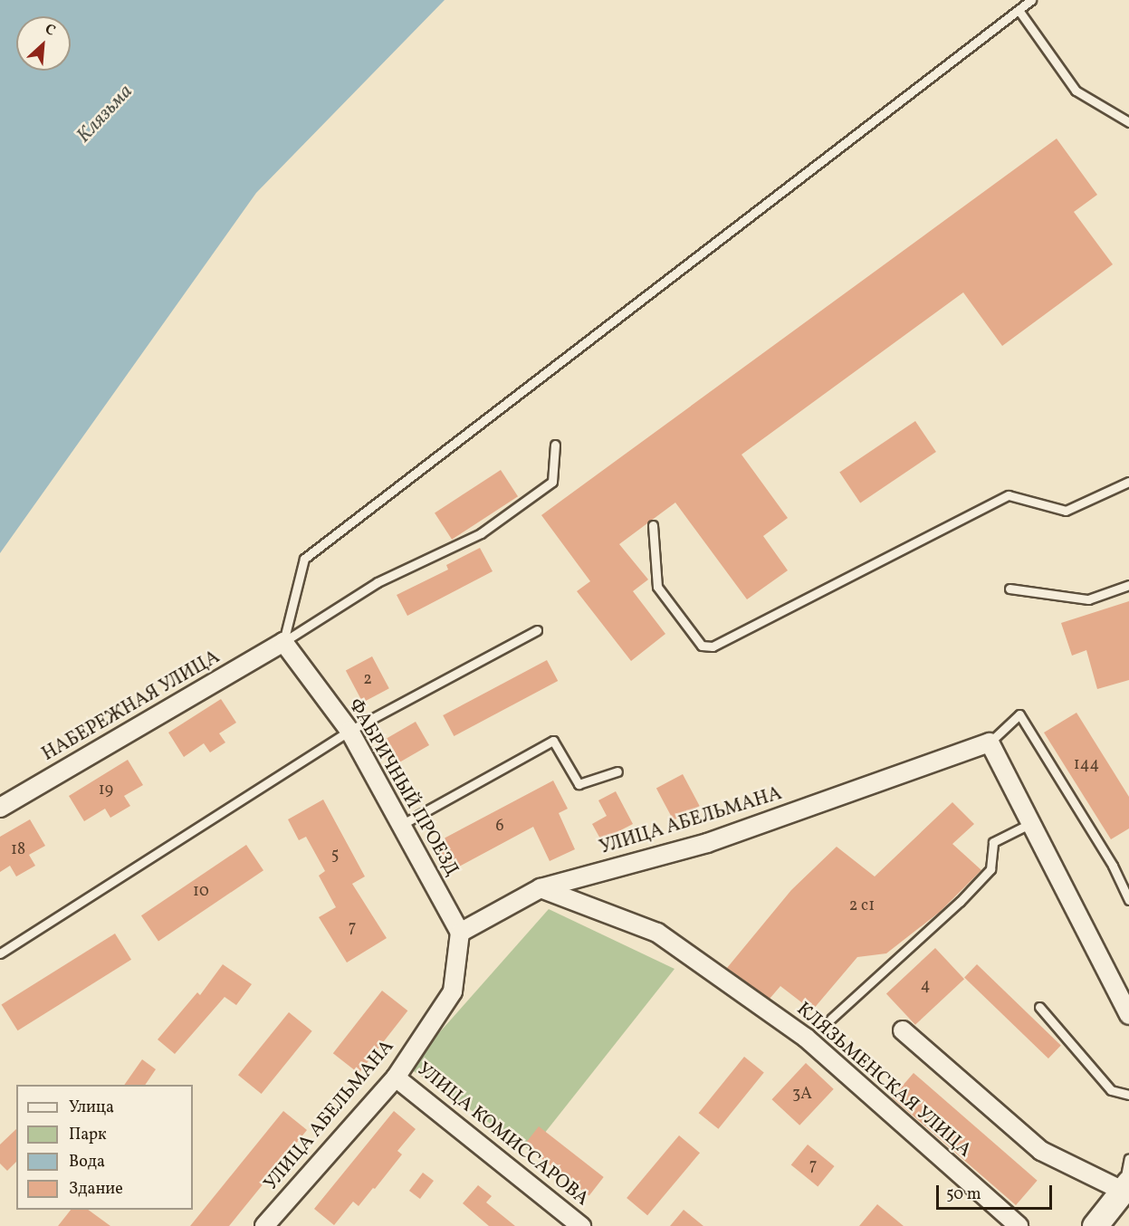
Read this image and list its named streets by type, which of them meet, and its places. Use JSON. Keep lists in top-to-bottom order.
{
  "streets": {
    "street": [
      "НАБЕРЕЖНАЯ УЛИЦА",
      "ФАБРИЧНЫЙ ПРОЕЗД",
      "УЛИЦА АБЕЛЬМАНА",
      "КЛЯЗЬМЕНСКАЯ УЛИЦА",
      "УЛИЦА КОМИССАРОВА"
    ]
  },
  "crossings": [
    ["НАБЕРЕЖНАЯ УЛИЦА", "ФАБРИЧНЫЙ ПРОЕЗД"],
    ["ФАБРИЧНЫЙ ПРОЕЗД", "УЛИЦА АБЕЛЬМАНА"],
    ["УЛИЦА АБЕЛЬМАНА", "КЛЯЗЬМЕНСКАЯ УЛИЦА"],
    ["УЛИЦА АБЕЛЬМАНА", "УЛИЦА КОМИССАРОВА"]
  ],
  "water": ["Клязьма"],
  "house_numbers": [
    "2",
    "144",
    "19",
    "6",
    "18",
    "5",
    "10",
    "2 с1",
    "7",
    "4",
    "3А",
    "7"
  ],
  "legend": [
    "Улица",
    "Парк",
    "Вода",
    "Здание"
  ],
  "scale_bar": "50 m",
  "north": "top right"
}
